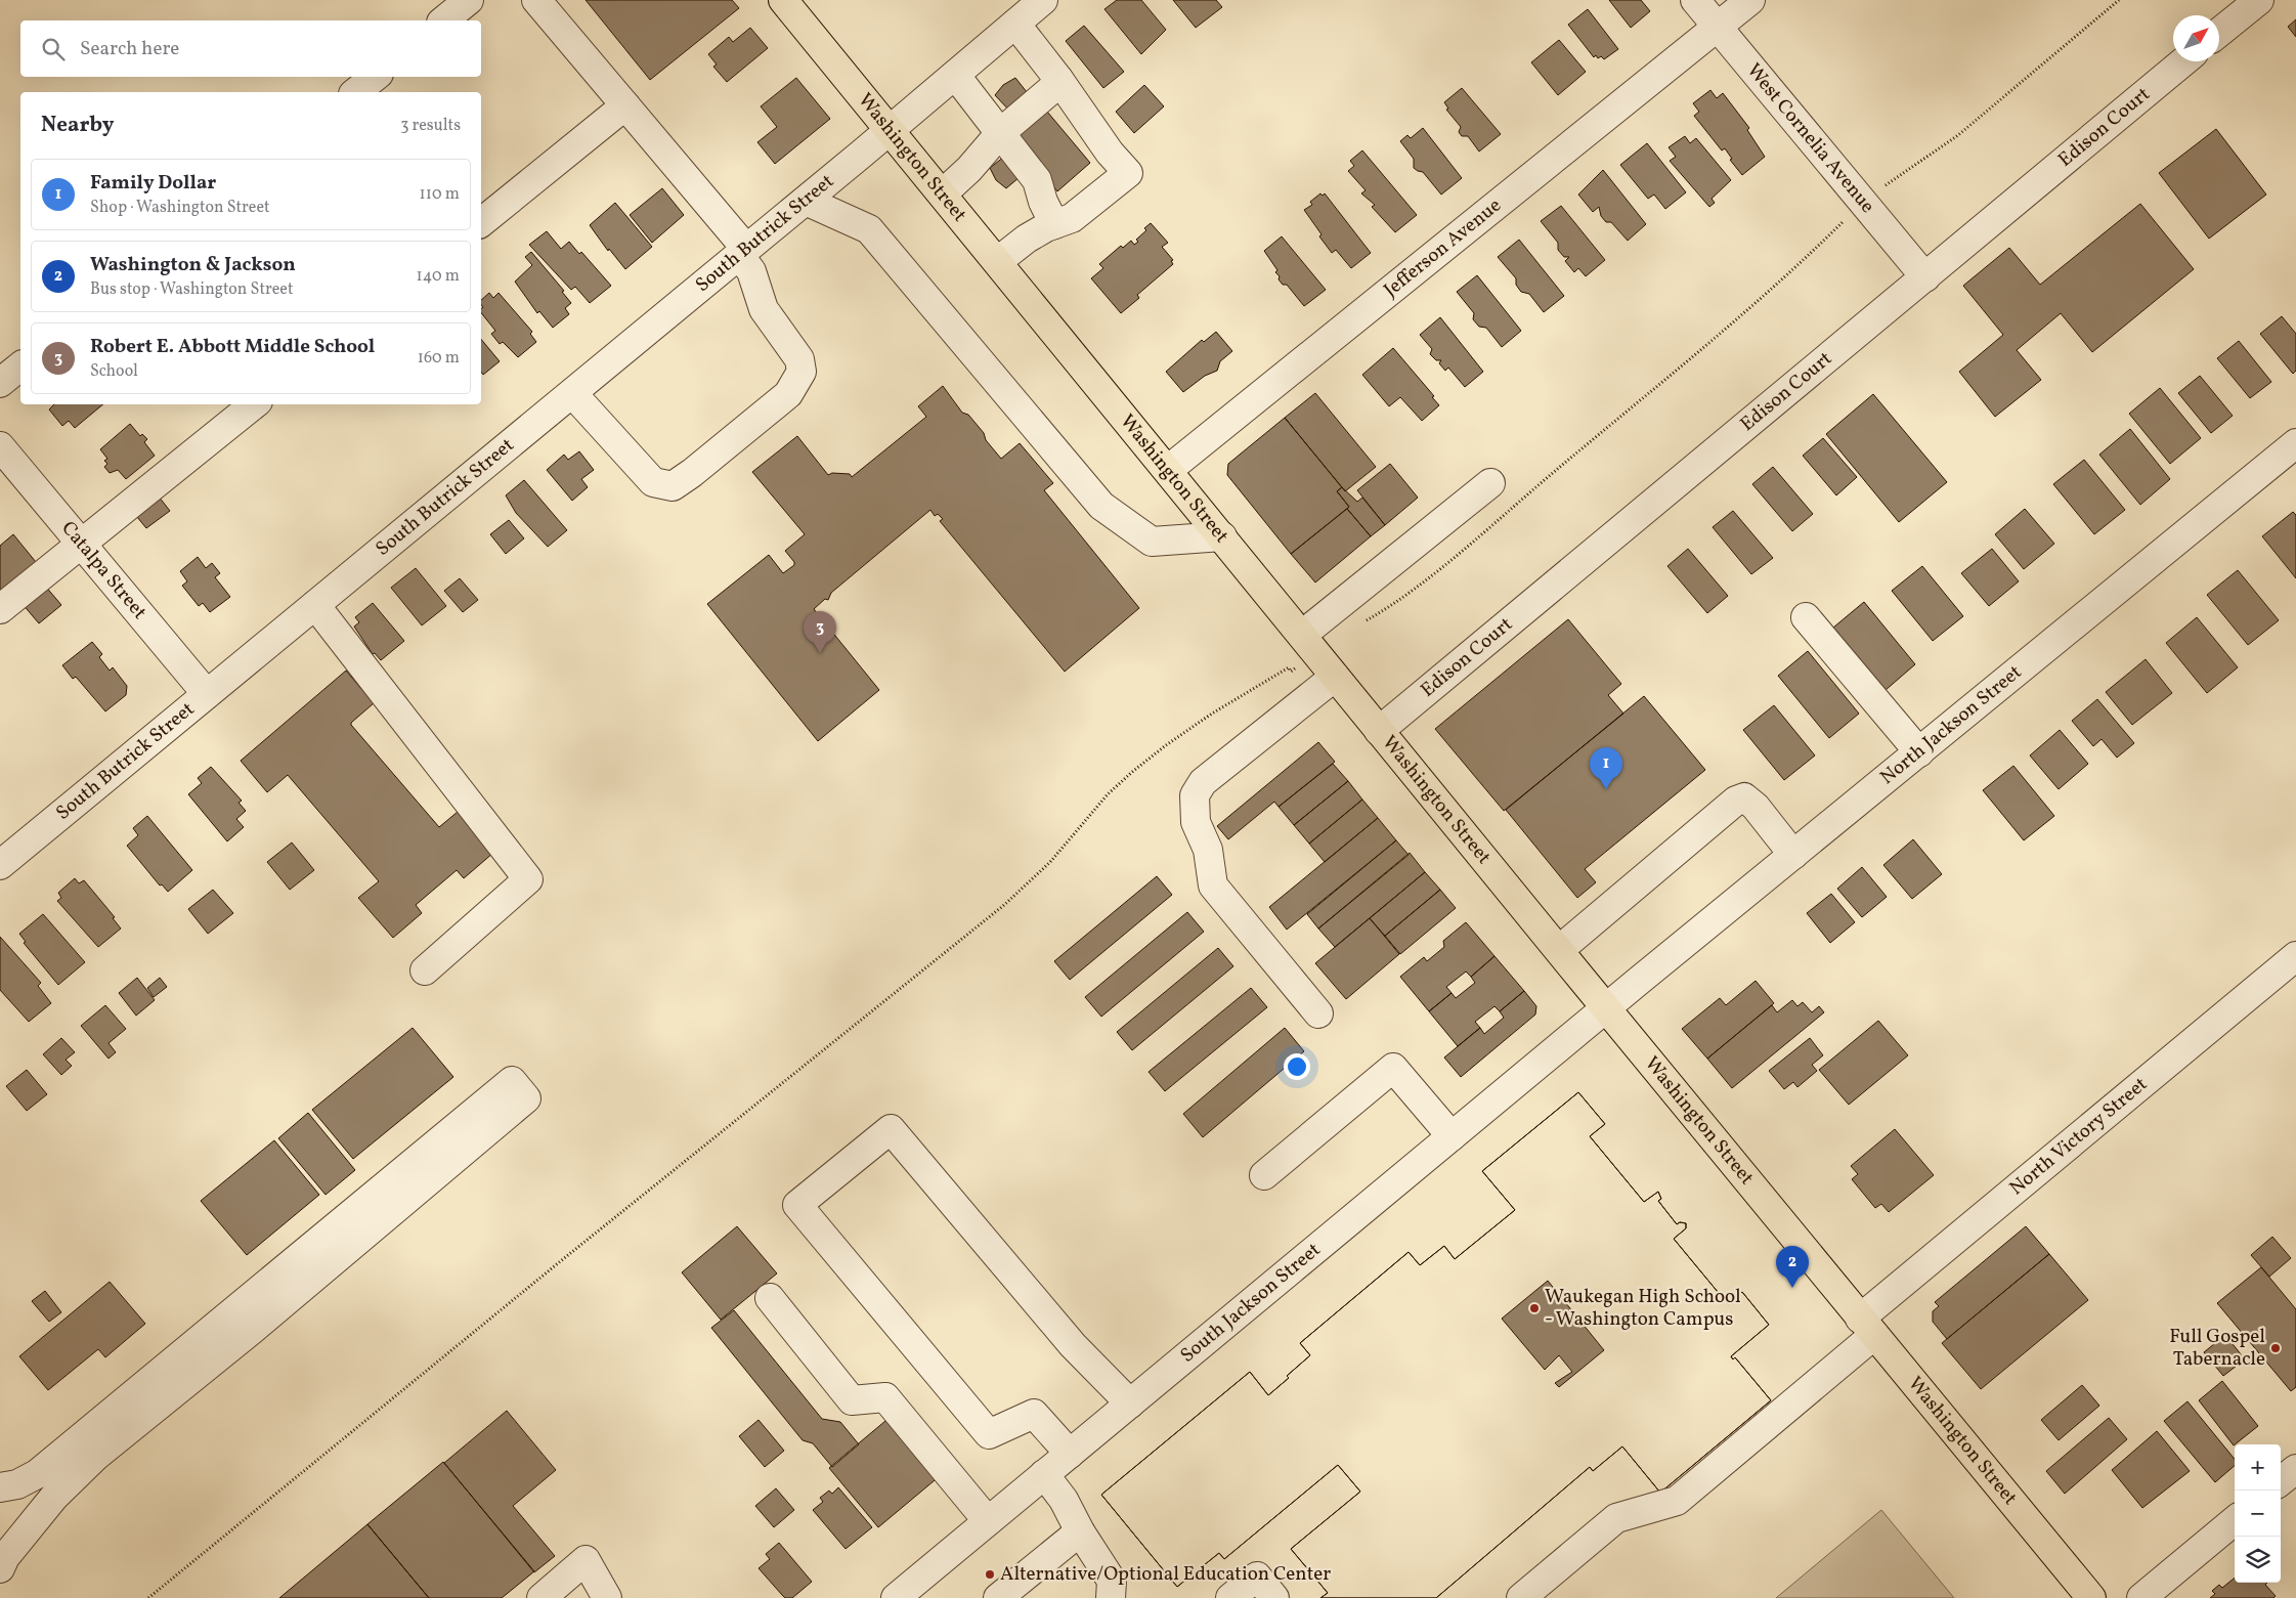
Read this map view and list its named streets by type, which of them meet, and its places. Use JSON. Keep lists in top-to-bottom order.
{
  "streets": {
    "main road": ["Washington Street"],
    "street": [
      "Edison Court",
      "West Cornelia Avenue",
      "South Butrick Street",
      "Jefferson Avenue",
      "Catalpa Street",
      "North Jackson Street",
      "North Victory Street",
      "South Jackson Street"
    ]
  },
  "crossings": [
    ["Edison Court", "West Cornelia Avenue"],
    ["Edison Court", "Washington Street"],
    ["West Cornelia Avenue", "Jefferson Avenue"],
    ["Washington Street", "South Butrick Street"],
    ["Washington Street", "Jefferson Avenue"],
    ["Washington Street", "North Jackson Street"],
    ["Washington Street", "North Victory Street"],
    ["Washington Street", "South Jackson Street"],
    ["South Butrick Street", "Catalpa Street"],
    ["North Jackson Street", "South Jackson Street"]
  ],
  "places": ["Waukegan High School - Washington Campus", "Full Gospel Tabernacle", "Alternative/Optional Education Center"],
  "north": "top right",
  "page": {
    "search": "Search here",
    "heading": ["Nearby", "3 results"],
    "list": [
      {
        "mark": "1",
        "name": "Family Dollar",
        "note": "Shop · Washington Street",
        "value": "110 m"
      },
      {
        "mark": "2",
        "name": "Washington & Jackson",
        "note": "Bus stop · Washington Street",
        "value": "140 m"
      },
      {
        "mark": "3",
        "name": "Robert E. Abbott Middle School",
        "note": "School",
        "value": "160 m"
      }
    ],
    "pins": ["3", "1", "2"],
    "map_buttons": ["+", "−"]
  }
}
